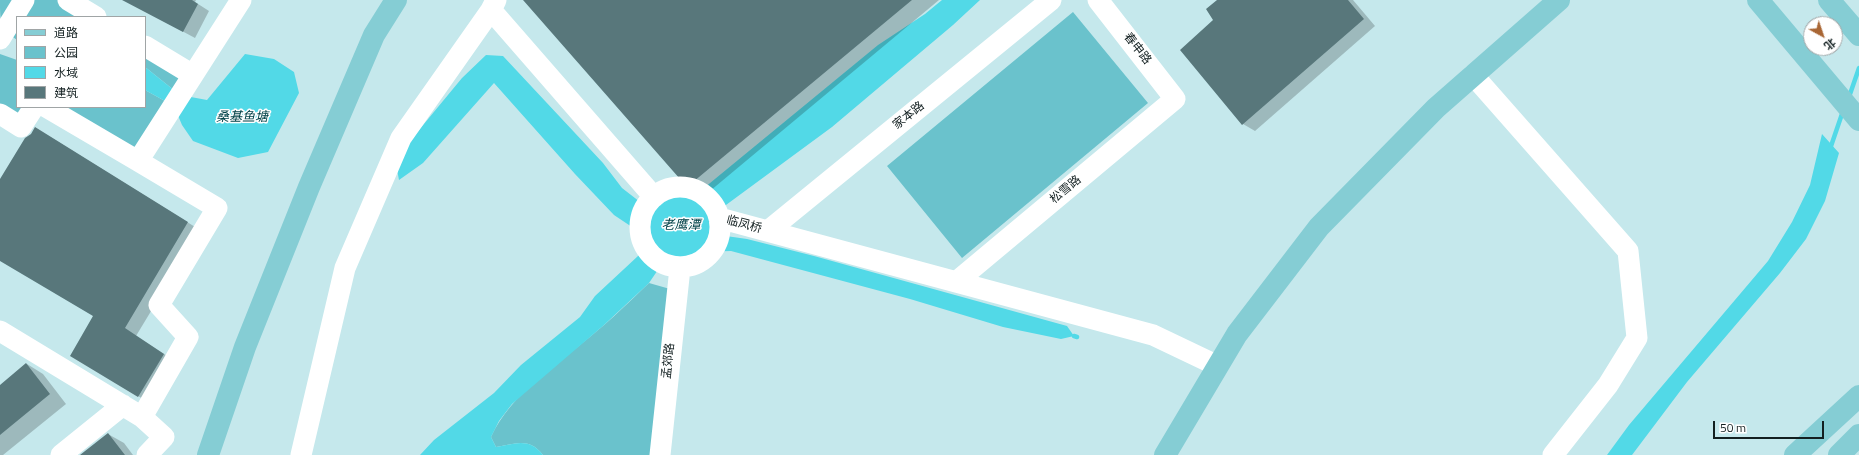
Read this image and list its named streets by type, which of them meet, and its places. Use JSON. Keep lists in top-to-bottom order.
{
  "streets": {
    "street": [
      "春申路",
      "家本路",
      "松雪路",
      "临凤桥",
      "孟郊路"
    ]
  },
  "crossings": [
    ["春申路", "松雪路"],
    ["家本路", "临凤桥"],
    ["松雪路", "临凤桥"],
    ["临凤桥", "孟郊路"]
  ],
  "water": ["桑基鱼塘", "老鹰潭"],
  "legend": [
    "道路",
    "公园",
    "水域",
    "建筑"
  ],
  "scale_bar": "50 m",
  "north": "bottom right"
}
